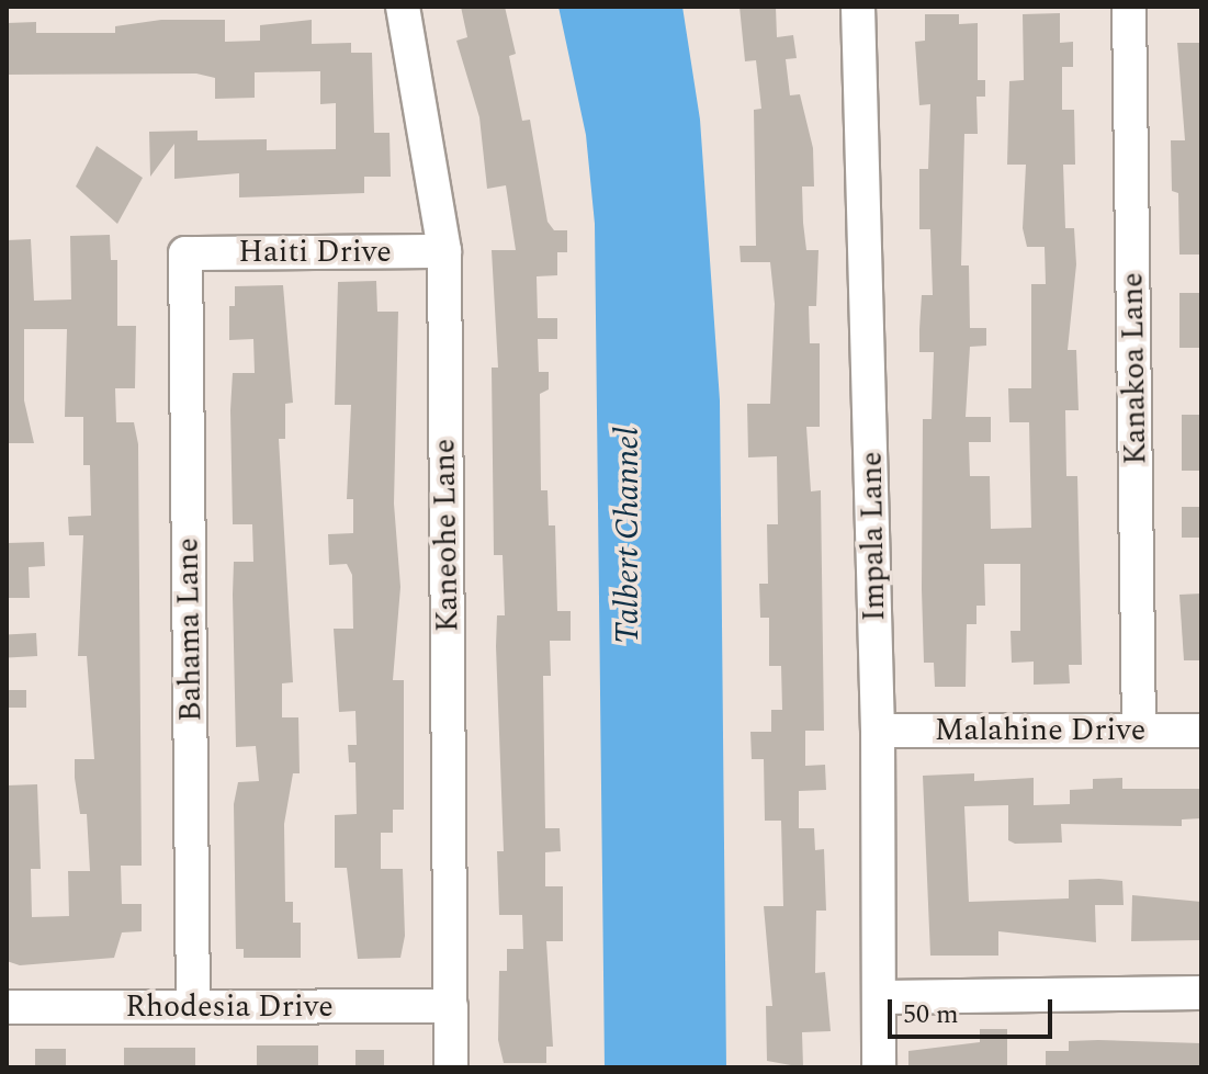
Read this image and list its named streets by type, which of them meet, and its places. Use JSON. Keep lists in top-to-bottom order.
{
  "streets": {
    "street": [
      "Haiti Drive",
      "Kanakoa Lane",
      "Kaneohe Lane",
      "Impala Lane",
      "Bahama Lane",
      "Malahine Drive",
      "Rhodesia Drive"
    ]
  },
  "crossings": [
    ["Haiti Drive", "Kaneohe Lane"],
    ["Haiti Drive", "Bahama Lane"],
    ["Kanakoa Lane", "Malahine Drive"],
    ["Kaneohe Lane", "Rhodesia Drive"],
    ["Impala Lane", "Malahine Drive"],
    ["Bahama Lane", "Rhodesia Drive"]
  ],
  "water": ["Talbert Channel"],
  "scale_bar": "50 m"
}
